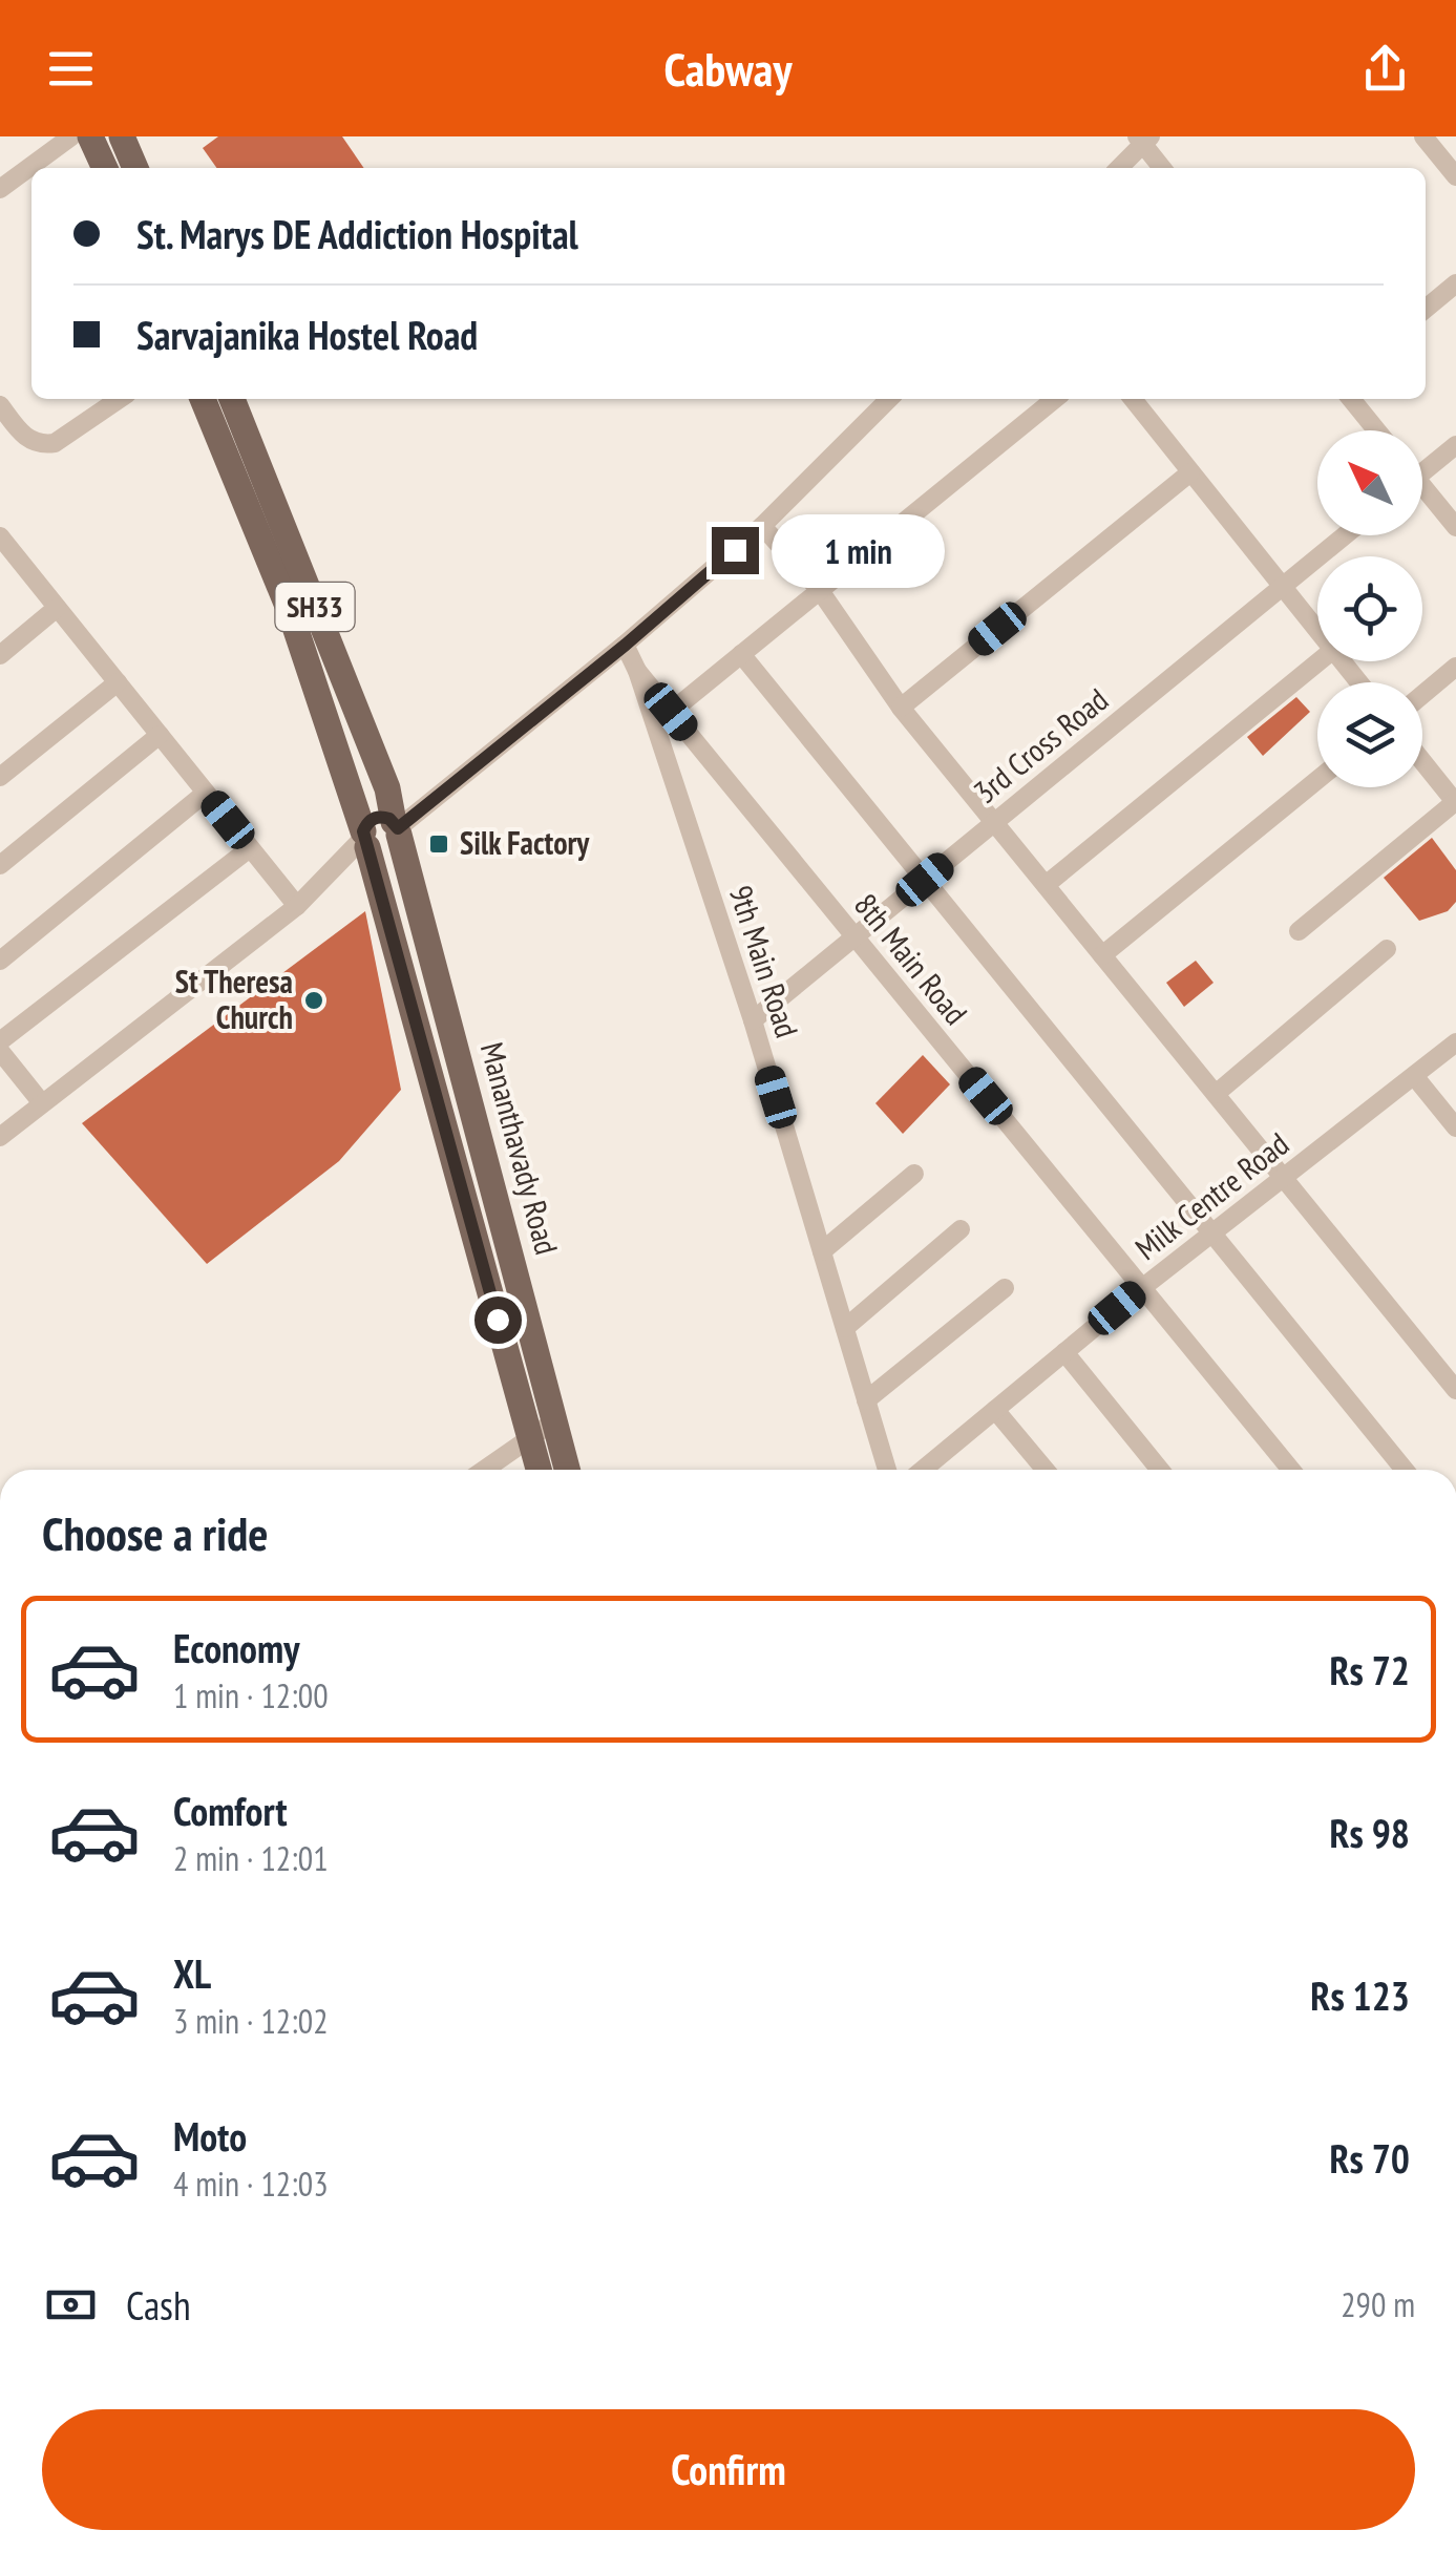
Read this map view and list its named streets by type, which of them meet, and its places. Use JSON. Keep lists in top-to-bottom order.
{
  "streets": {
    "main road": ["SH33", "Mananthavady Road"],
    "street": [
      "3rd Cross Road",
      "8th Main Road",
      "9th Main Road",
      "Milk Centre Road"
    ]
  },
  "crossings": [
    ["3rd Cross Road", "8th Main Road"],
    ["3rd Cross Road", "9th Main Road"],
    ["8th Main Road", "9th Main Road"],
    ["8th Main Road", "Milk Centre Road"]
  ],
  "places": {
    "transit": ["Silk Factory"],
    "other": ["St Theresa Church"]
  },
  "north": "top left",
  "page": {
    "header": "Cabway",
    "banner": ["St. Marys DE Addiction Hospital", "Sarvajanika Hostel Road"],
    "bubble": "1 min",
    "heading": "Choose a ride",
    "list": [
      {
        "name": "Economy",
        "note": "1 min · 12:00",
        "value": "Rs 72"
      },
      {
        "name": "Comfort",
        "note": "2 min · 12:01",
        "value": "Rs 98"
      },
      {
        "name": "XL",
        "note": "3 min · 12:02",
        "value": "Rs 123"
      },
      {
        "name": "Moto",
        "note": "4 min · 12:03",
        "value": "Rs 70"
      }
    ],
    "pay": ["Cash", "290 m"],
    "buttons": "Confirm"
  }
}
